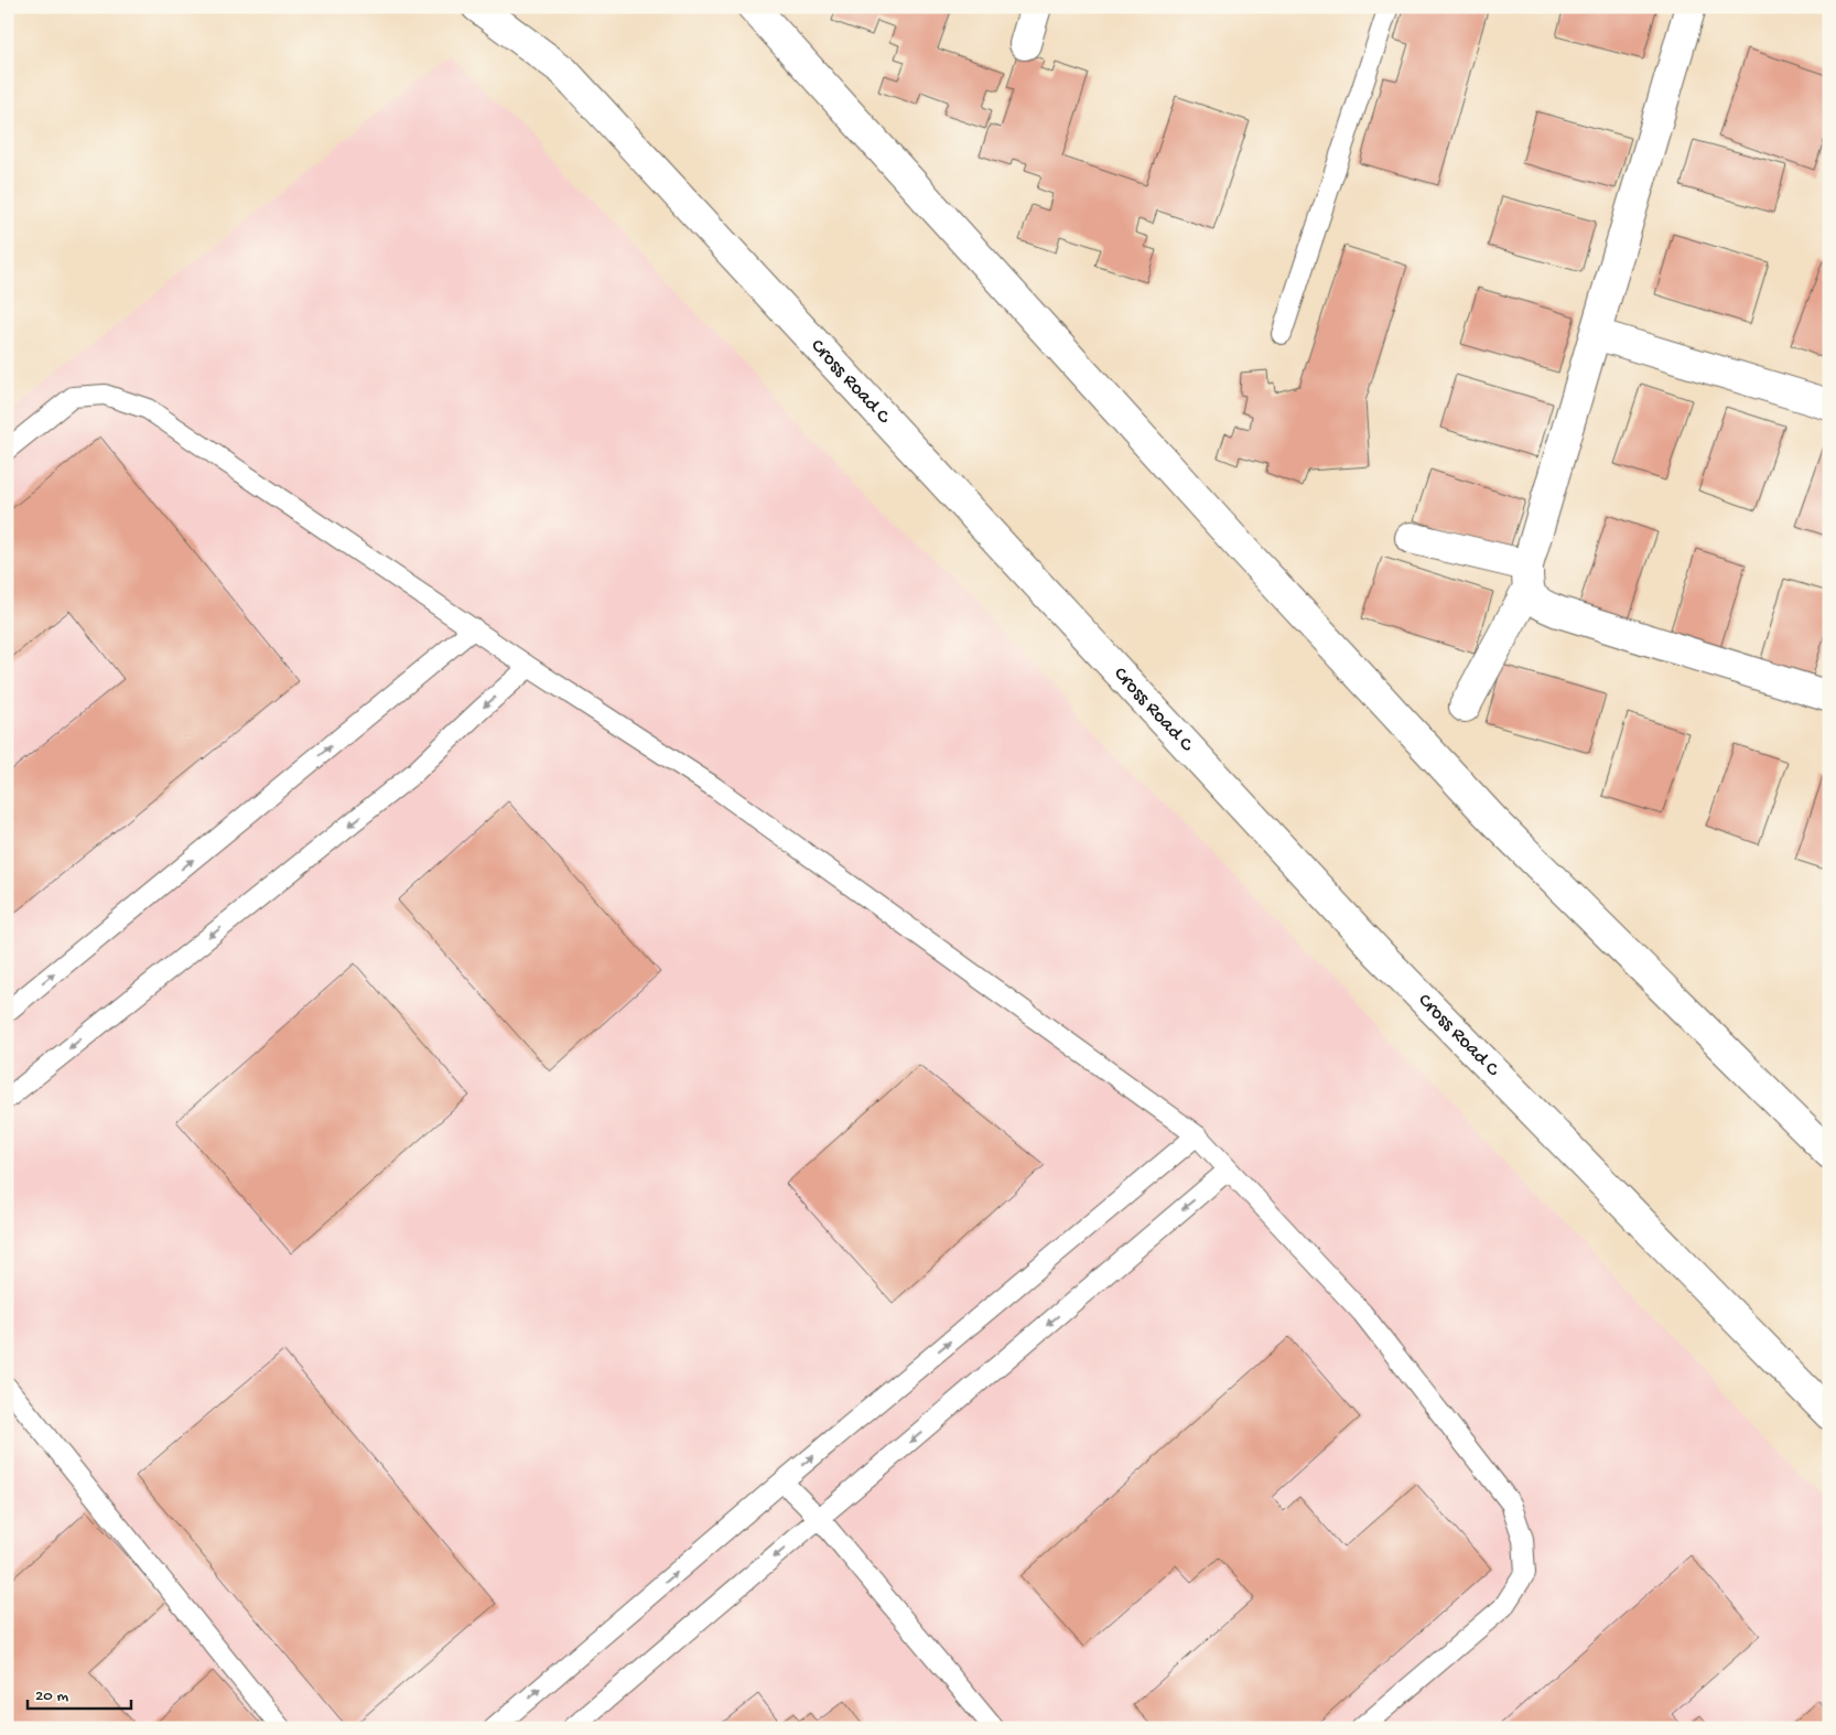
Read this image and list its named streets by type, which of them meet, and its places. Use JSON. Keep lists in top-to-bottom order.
{
  "streets": {
    "street": ["Cross Road C"]
  },
  "scale_bar": "20 m"
}
